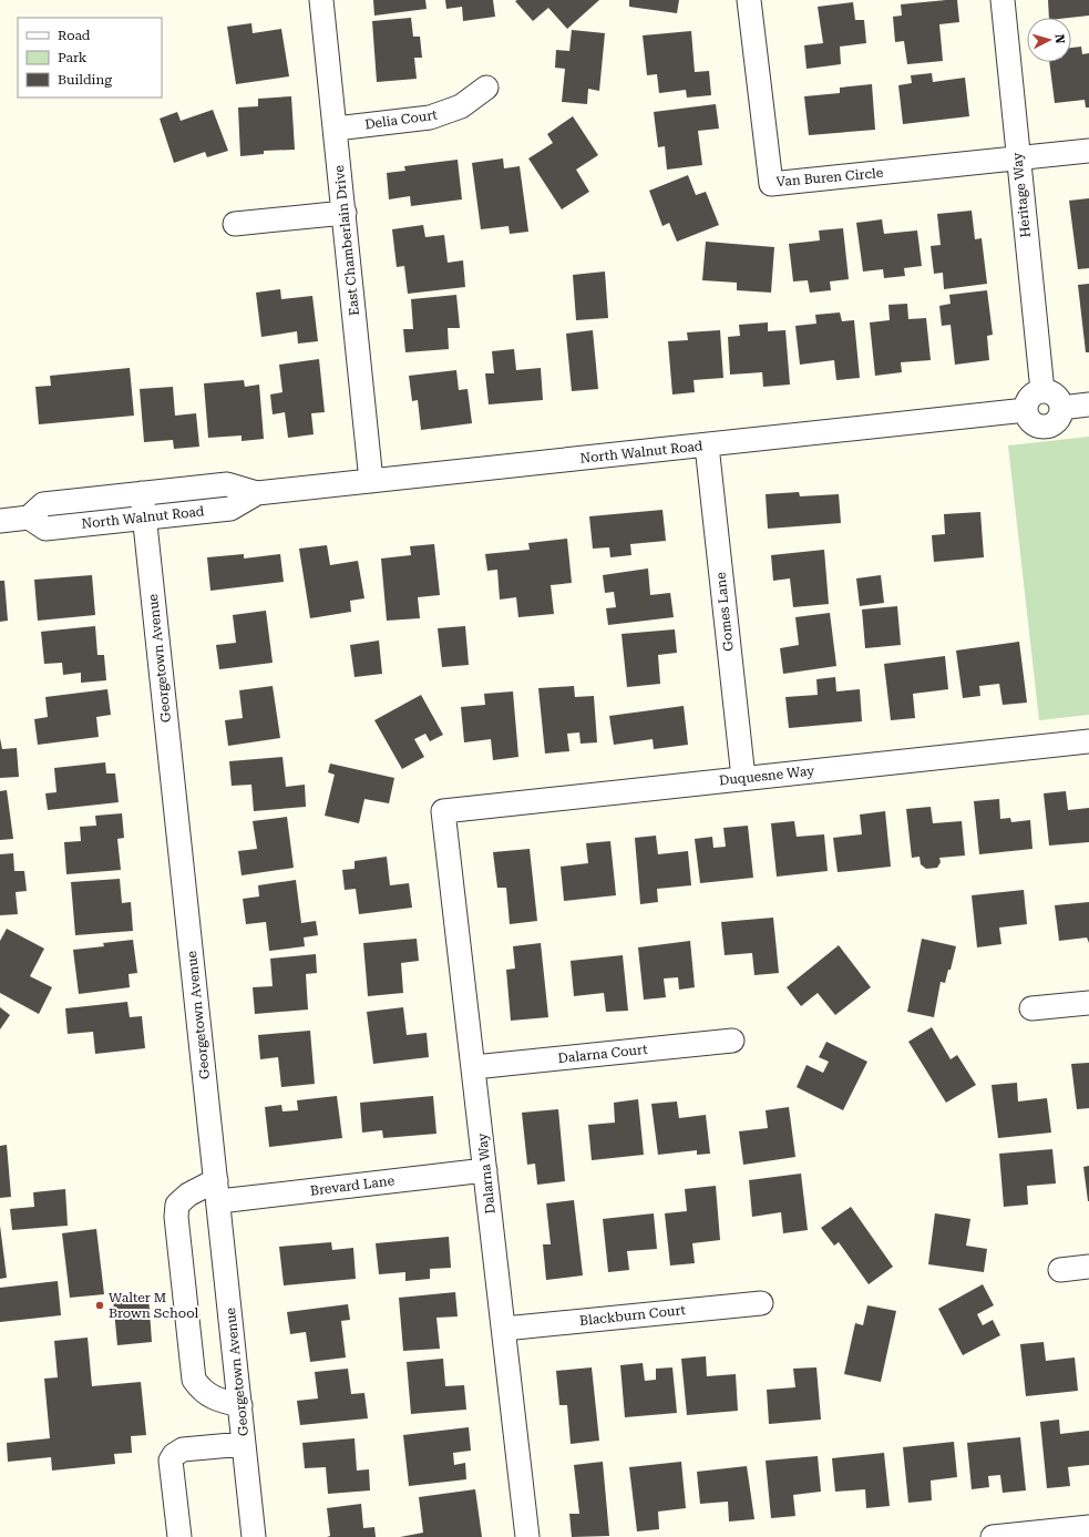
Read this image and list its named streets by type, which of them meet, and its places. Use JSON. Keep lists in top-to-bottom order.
{
  "streets": {
    "street": [
      "Delia Court",
      "Van Buren Circle",
      "Heritage Way",
      "East Chamberlain Drive",
      "North Walnut Road",
      "Gomes Lane",
      "Georgetown Avenue",
      "Duquesne Way",
      "Dalarna Court",
      "Dalarna Way",
      "Brevard Lane",
      "Blackburn Court"
    ]
  },
  "crossings": [
    ["Delia Court", "East Chamberlain Drive"],
    ["Van Buren Circle", "Heritage Way"],
    ["Heritage Way", "North Walnut Road"],
    ["East Chamberlain Drive", "North Walnut Road"],
    ["North Walnut Road", "Gomes Lane"],
    ["North Walnut Road", "Georgetown Avenue"],
    ["Gomes Lane", "Duquesne Way"],
    ["Georgetown Avenue", "Brevard Lane"],
    ["Duquesne Way", "Dalarna Way"],
    ["Dalarna Court", "Dalarna Way"],
    ["Dalarna Way", "Brevard Lane"],
    ["Dalarna Way", "Blackburn Court"]
  ],
  "places": ["Walter M Brown School"],
  "legend": ["Road", "Park", "Building"],
  "north": "right"
}
